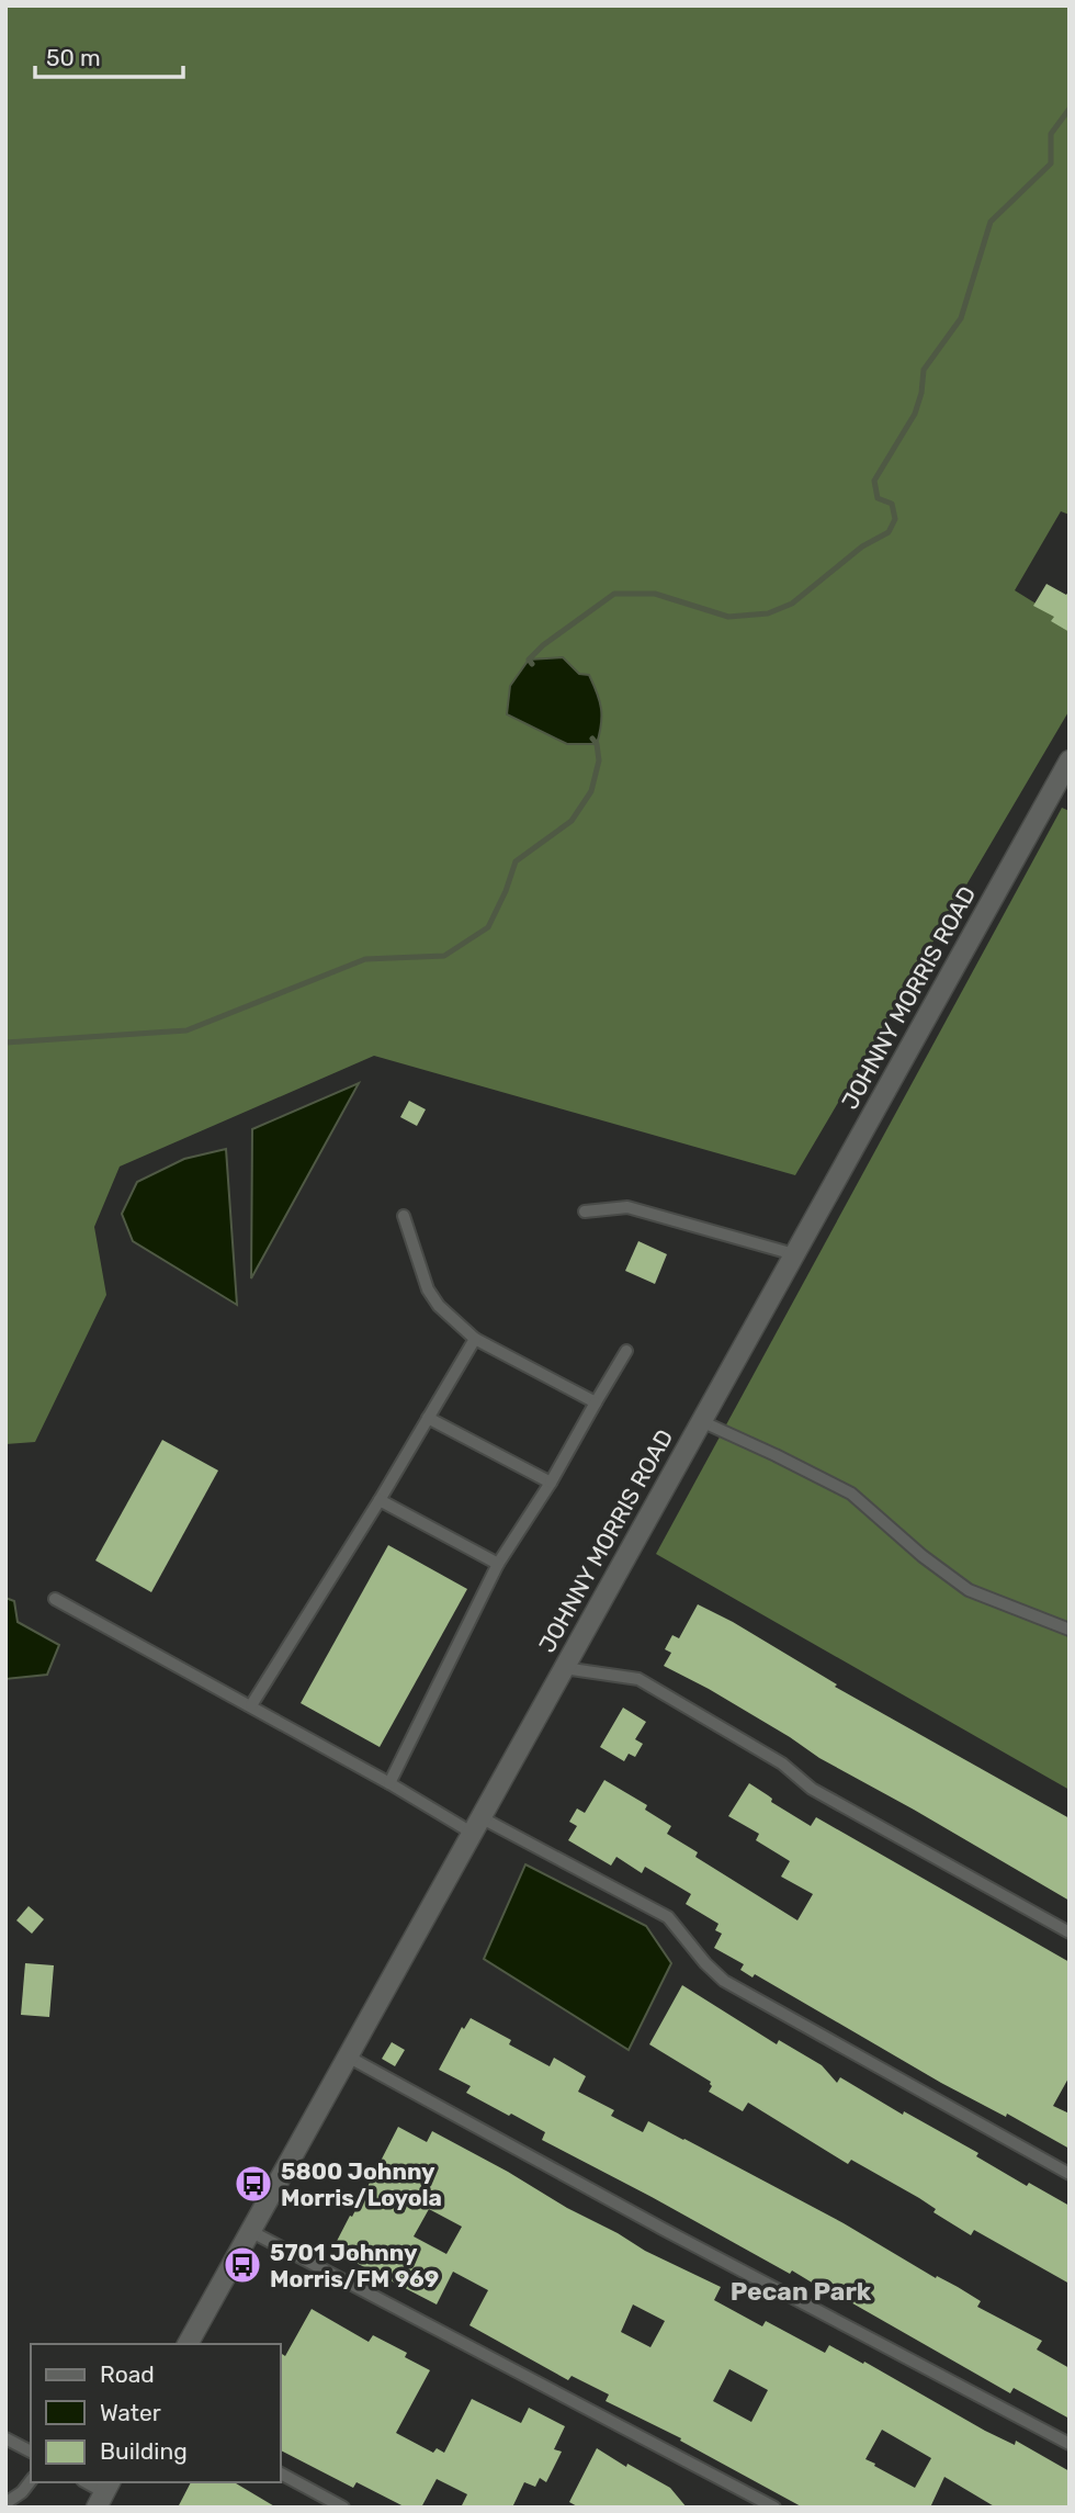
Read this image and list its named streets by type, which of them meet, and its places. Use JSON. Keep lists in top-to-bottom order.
{
  "streets": {
    "street": ["JOHNNY MORRIS ROAD"]
  },
  "districts": ["Pecan Park"],
  "places": {
    "bus stop": ["5800 Johnny Morris/Loyola", "5701 Johnny Morris/FM 969"]
  },
  "legend": ["Road", "Water", "Building"],
  "scale_bar": "50 m"
}
